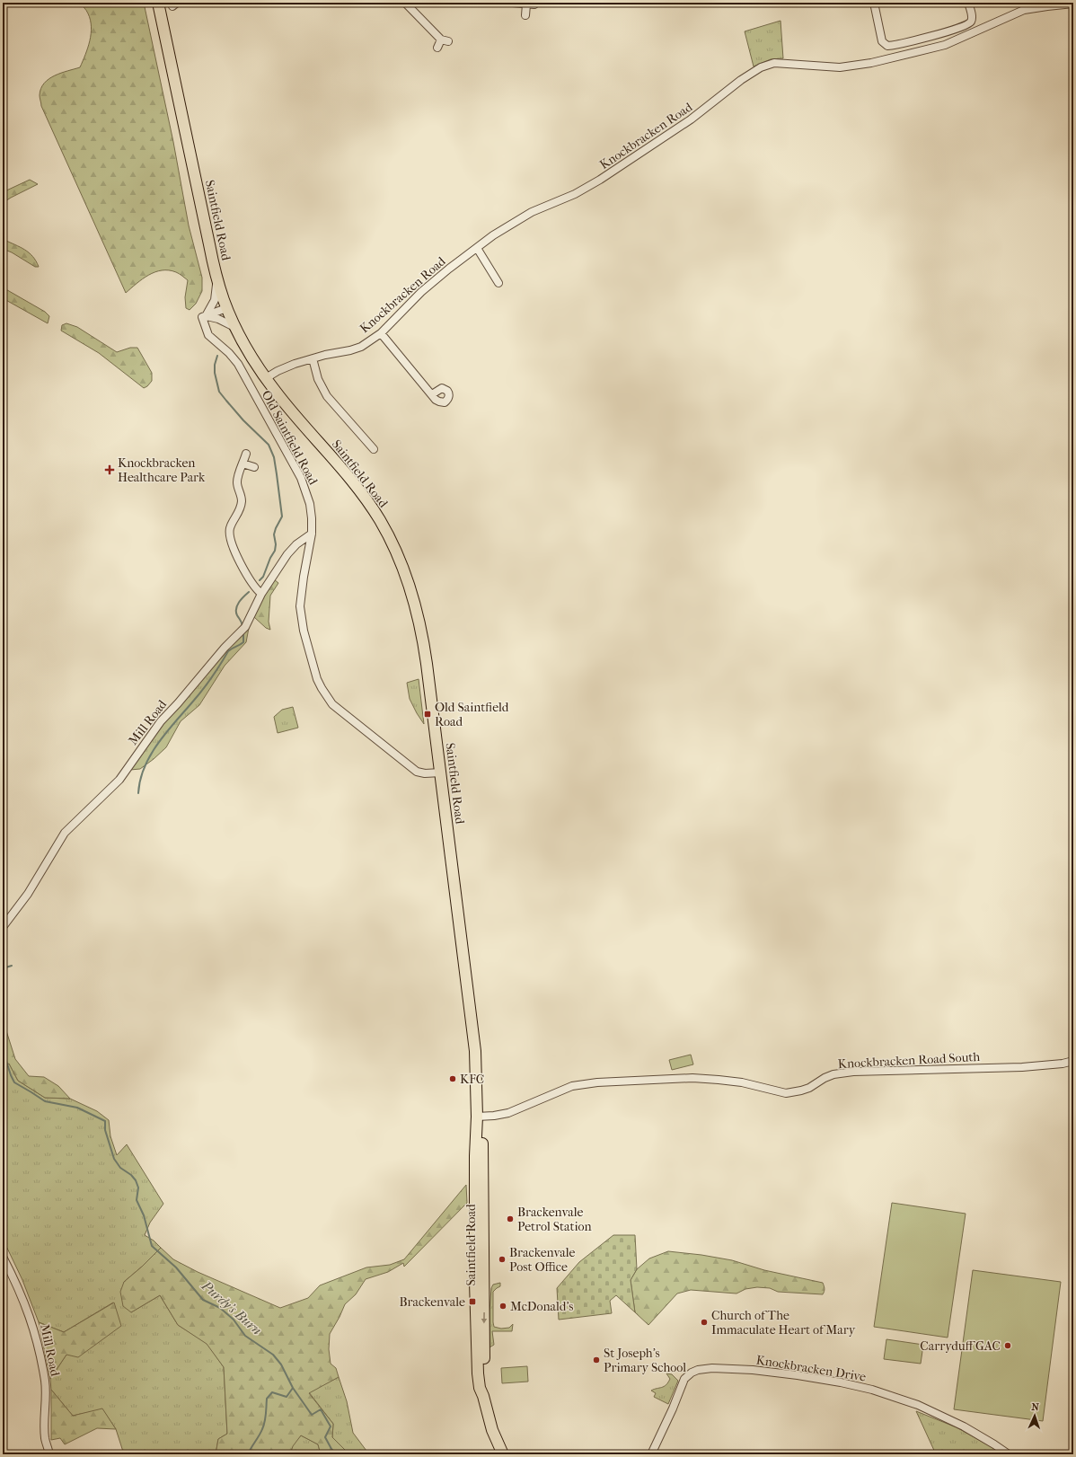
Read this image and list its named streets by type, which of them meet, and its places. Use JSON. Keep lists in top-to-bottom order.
{
  "streets": {
    "highway": ["Saintfield Road"],
    "street": [
      "Knockbracken Road",
      "Old Saintfield Road",
      "Mill Road",
      "Knockbracken Road South",
      "Knockbracken Drive"
    ]
  },
  "crossings": [
    ["Knockbracken Road", "Saintfield Road"],
    ["Saintfield Road", "Old Saintfield Road"],
    ["Saintfield Road", "Knockbracken Road South"],
    ["Old Saintfield Road", "Mill Road"]
  ],
  "water": ["Purdy's Burn"],
  "places": {
    "health": ["Knockbracken Healthcare Park"],
    "transit": ["Old Saintfield Road", "Brackenvale"],
    "other": [
      "KFC",
      "Brackenvale Petrol Station",
      "Brackenvale Post Office",
      "McDonald's",
      "Church of The Immaculate Heart of Mary",
      "Carryduff GAC",
      "St Joseph's Primary School"
    ]
  },
  "north": "top"
}
